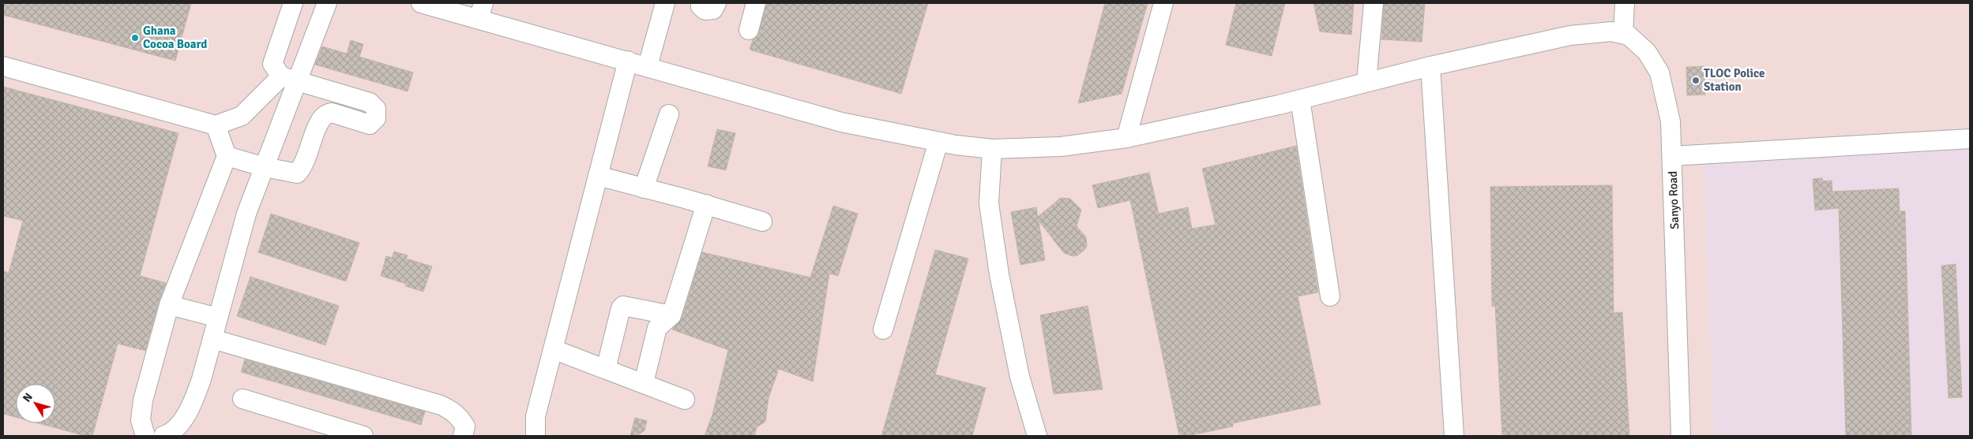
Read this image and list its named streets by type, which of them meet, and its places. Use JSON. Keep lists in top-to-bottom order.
{
  "streets": {
    "street": ["Sanyo Road"]
  },
  "places": ["Ghana Cocoa Board", "TLOC Police Station"],
  "north": "top left"
}
